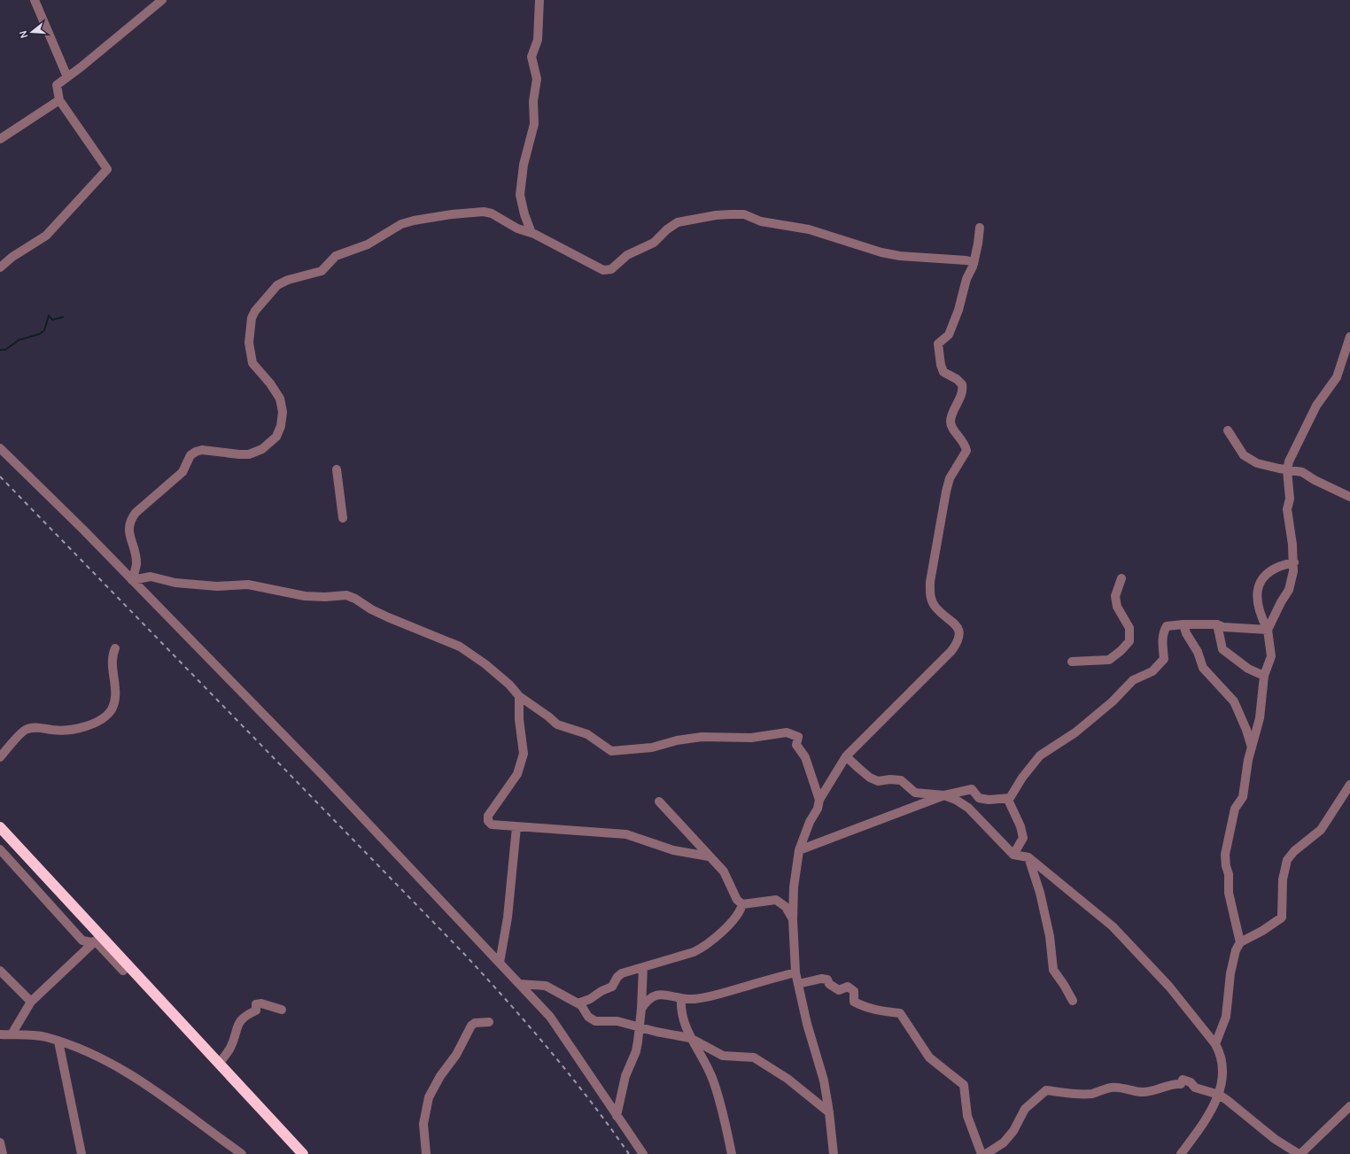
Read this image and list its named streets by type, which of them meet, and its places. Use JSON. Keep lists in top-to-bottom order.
{
  "north": "left"
}
